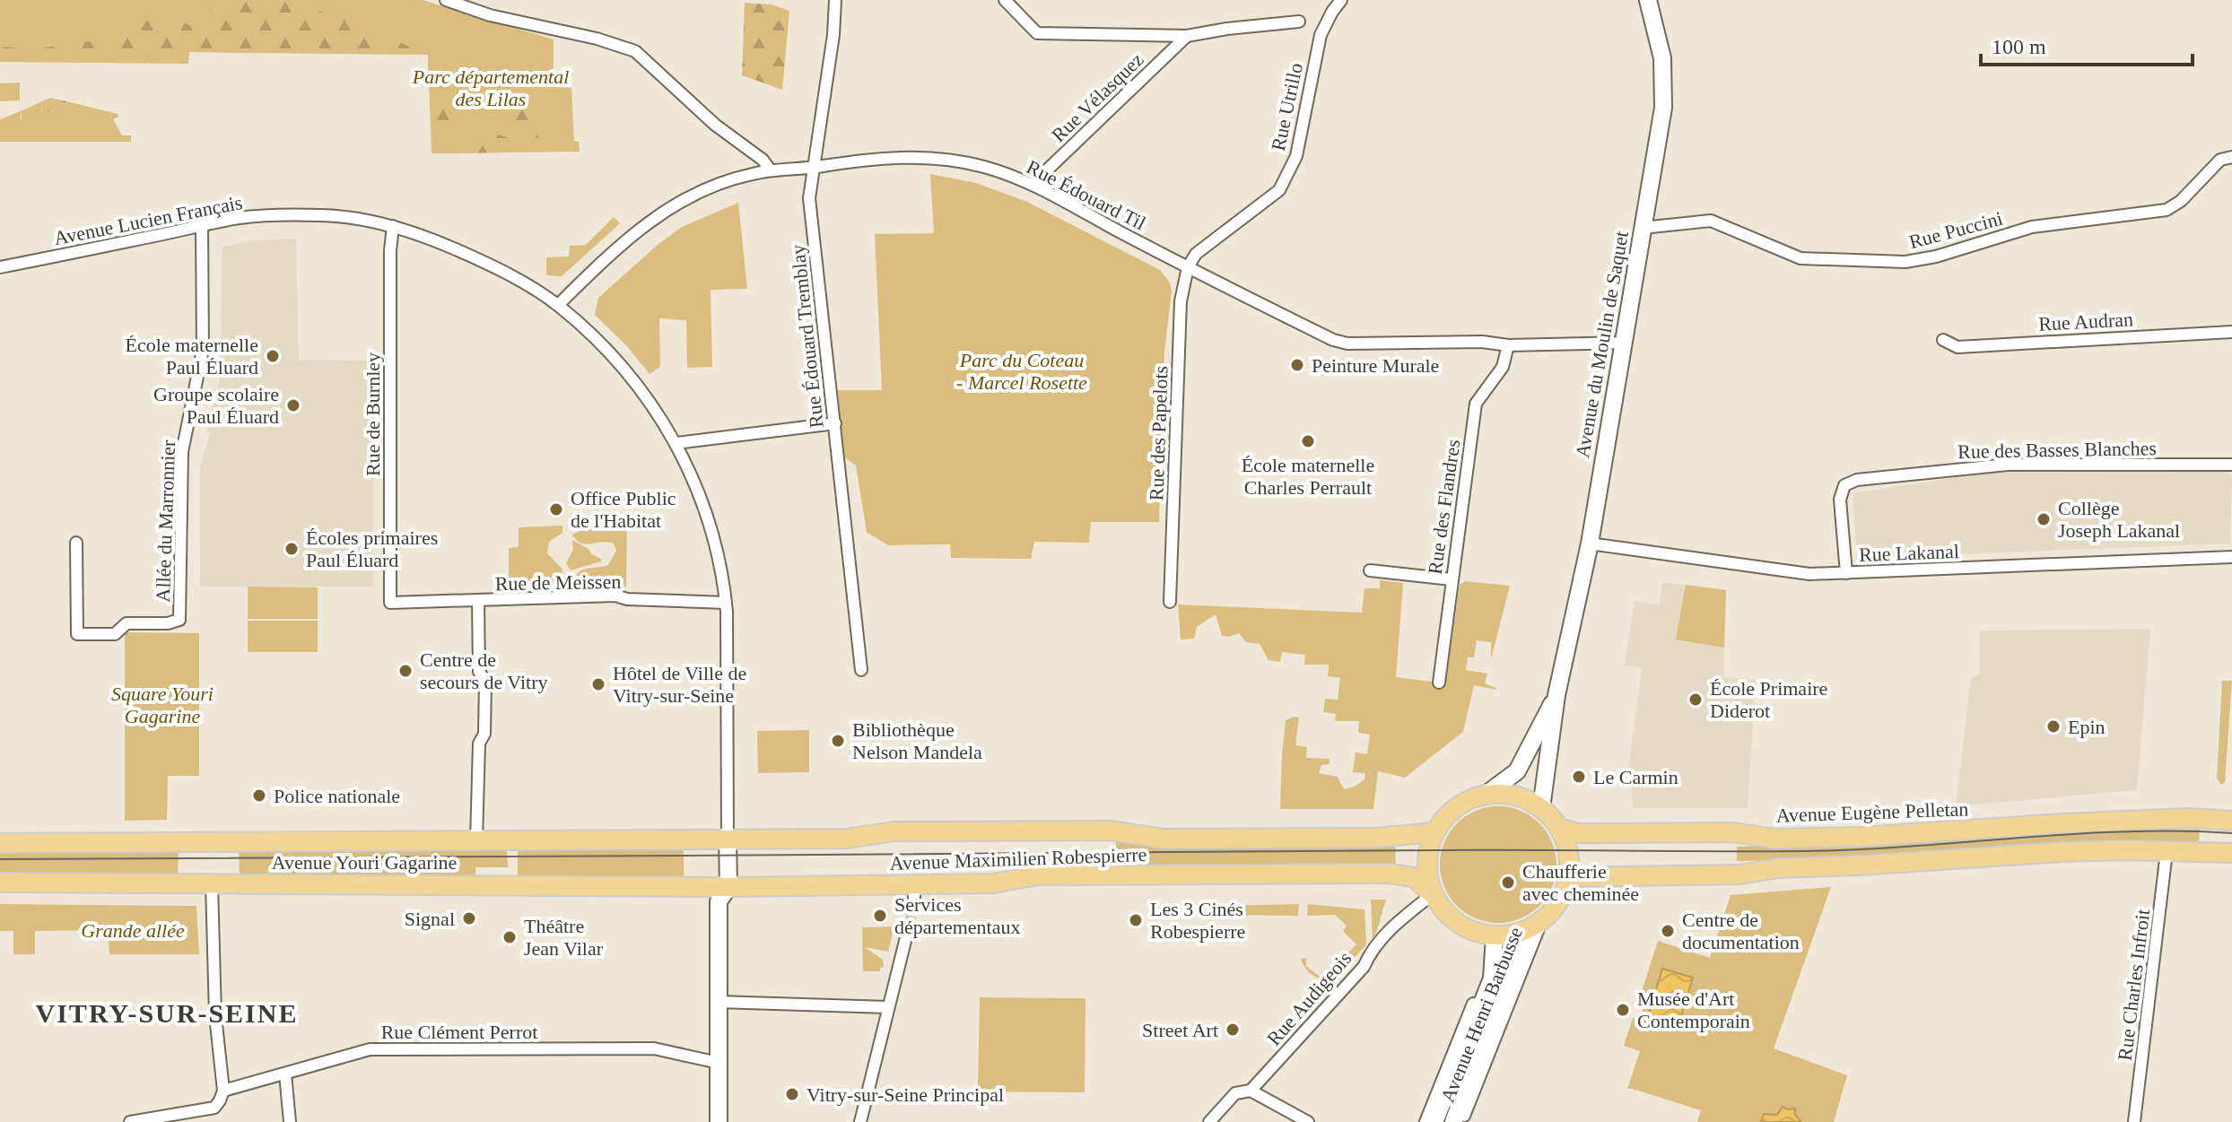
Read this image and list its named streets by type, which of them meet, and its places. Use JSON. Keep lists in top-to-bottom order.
{
  "streets": {
    "main road": [
      "Avenue du Moulin de Saquet",
      "Avenue Eugène Pelletan",
      "Avenue Maximilien Robespierre",
      "Avenue Youri Gagarine",
      "Avenue Henri Barbusse"
    ],
    "street": [
      "Rue Vélasquez",
      "Rue Utrillo",
      "Rue Édouard Til",
      "Avenue Lucien Français",
      "Rue Puccini",
      "Rue Audran",
      "Rue Édouard Tremblay",
      "Rue de Burnley",
      "Rue des Papelots",
      "Rue des Basses Blanches",
      "Rue des Flandres",
      "Allée du Marronnier",
      "Rue Lakanal",
      "Rue de Meissen",
      "Rue Charles Infroit",
      "Rue Audigeois",
      "Rue Clément Perrot"
    ]
  },
  "crossings": [
    ["Rue Vélasquez", "Rue Édouard Til"],
    ["Rue Utrillo", "Rue Édouard Til"],
    ["Rue Utrillo", "Rue des Papelots"],
    ["Rue Édouard Til", "Avenue Lucien Français"],
    ["Rue Édouard Til", "Rue Édouard Tremblay"],
    ["Rue Édouard Til", "Avenue du Moulin de Saquet"],
    ["Rue Édouard Til", "Rue des Papelots"],
    ["Rue Édouard Til", "Rue des Flandres"],
    ["Avenue Lucien Français", "Rue de Burnley"],
    ["Avenue Lucien Français", "Allée du Marronnier"],
    ["Avenue Lucien Français", "Rue de Meissen"],
    ["Avenue Lucien Français", "Avenue Maximilien Robespierre"],
    ["Avenue Lucien Français", "Avenue Youri Gagarine"],
    ["Rue Puccini", "Avenue du Moulin de Saquet"],
    ["Avenue du Moulin de Saquet", "Rue Lakanal"],
    ["Avenue du Moulin de Saquet", "Avenue Eugène Pelletan"],
    ["Avenue du Moulin de Saquet", "Avenue Maximilien Robespierre"],
    ["Avenue du Moulin de Saquet", "Rue Audigeois"],
    ["Avenue du Moulin de Saquet", "Avenue Henri Barbusse"],
    ["Rue de Burnley", "Rue de Meissen"],
    ["Rue des Basses Blanches", "Rue Lakanal"],
    ["Avenue Eugène Pelletan", "Avenue Maximilien Robespierre"],
    ["Avenue Eugène Pelletan", "Rue Audigeois"],
    ["Avenue Eugène Pelletan", "Avenue Henri Barbusse"],
    ["Avenue Maximilien Robespierre", "Avenue Youri Gagarine"],
    ["Avenue Maximilien Robespierre", "Rue Audigeois"],
    ["Avenue Maximilien Robespierre", "Avenue Henri Barbusse"],
    ["Rue Audigeois", "Avenue Henri Barbusse"]
  ],
  "districts": ["VITRY-SUR-SEINE"],
  "parks": [
    "Parc départemental des Lilas",
    "Parc du Coteau - Marcel Rosette",
    "Square Youri Gagarine",
    "Grande allée"
  ],
  "places": [
    "École maternelle Paul Éluard",
    "Peinture Murale",
    "Groupe scolaire Paul Éluard",
    "École maternelle Charles Perrault",
    "Office Public de l'Habitat",
    "Collège Joseph Lakanal",
    "Écoles primaires Paul Éluard",
    "Centre de secours de Vitry",
    "Hôtel de Ville de Vitry-sur-Seine",
    "École Primaire Diderot",
    "Epin",
    "Bibliothèque Nelson Mandela",
    "Le Carmin",
    "Police nationale",
    "Chaufferie avec cheminée",
    "Services départementaux",
    "Signal",
    "Les 3 Cinés Robespierre",
    "Centre de documentation",
    "Théâtre Jean Vilar",
    "Musée d'Art Contemporain",
    "Street Art",
    "Vitry-sur-Seine Principal"
  ],
  "scale_bar": "100 m"
}
